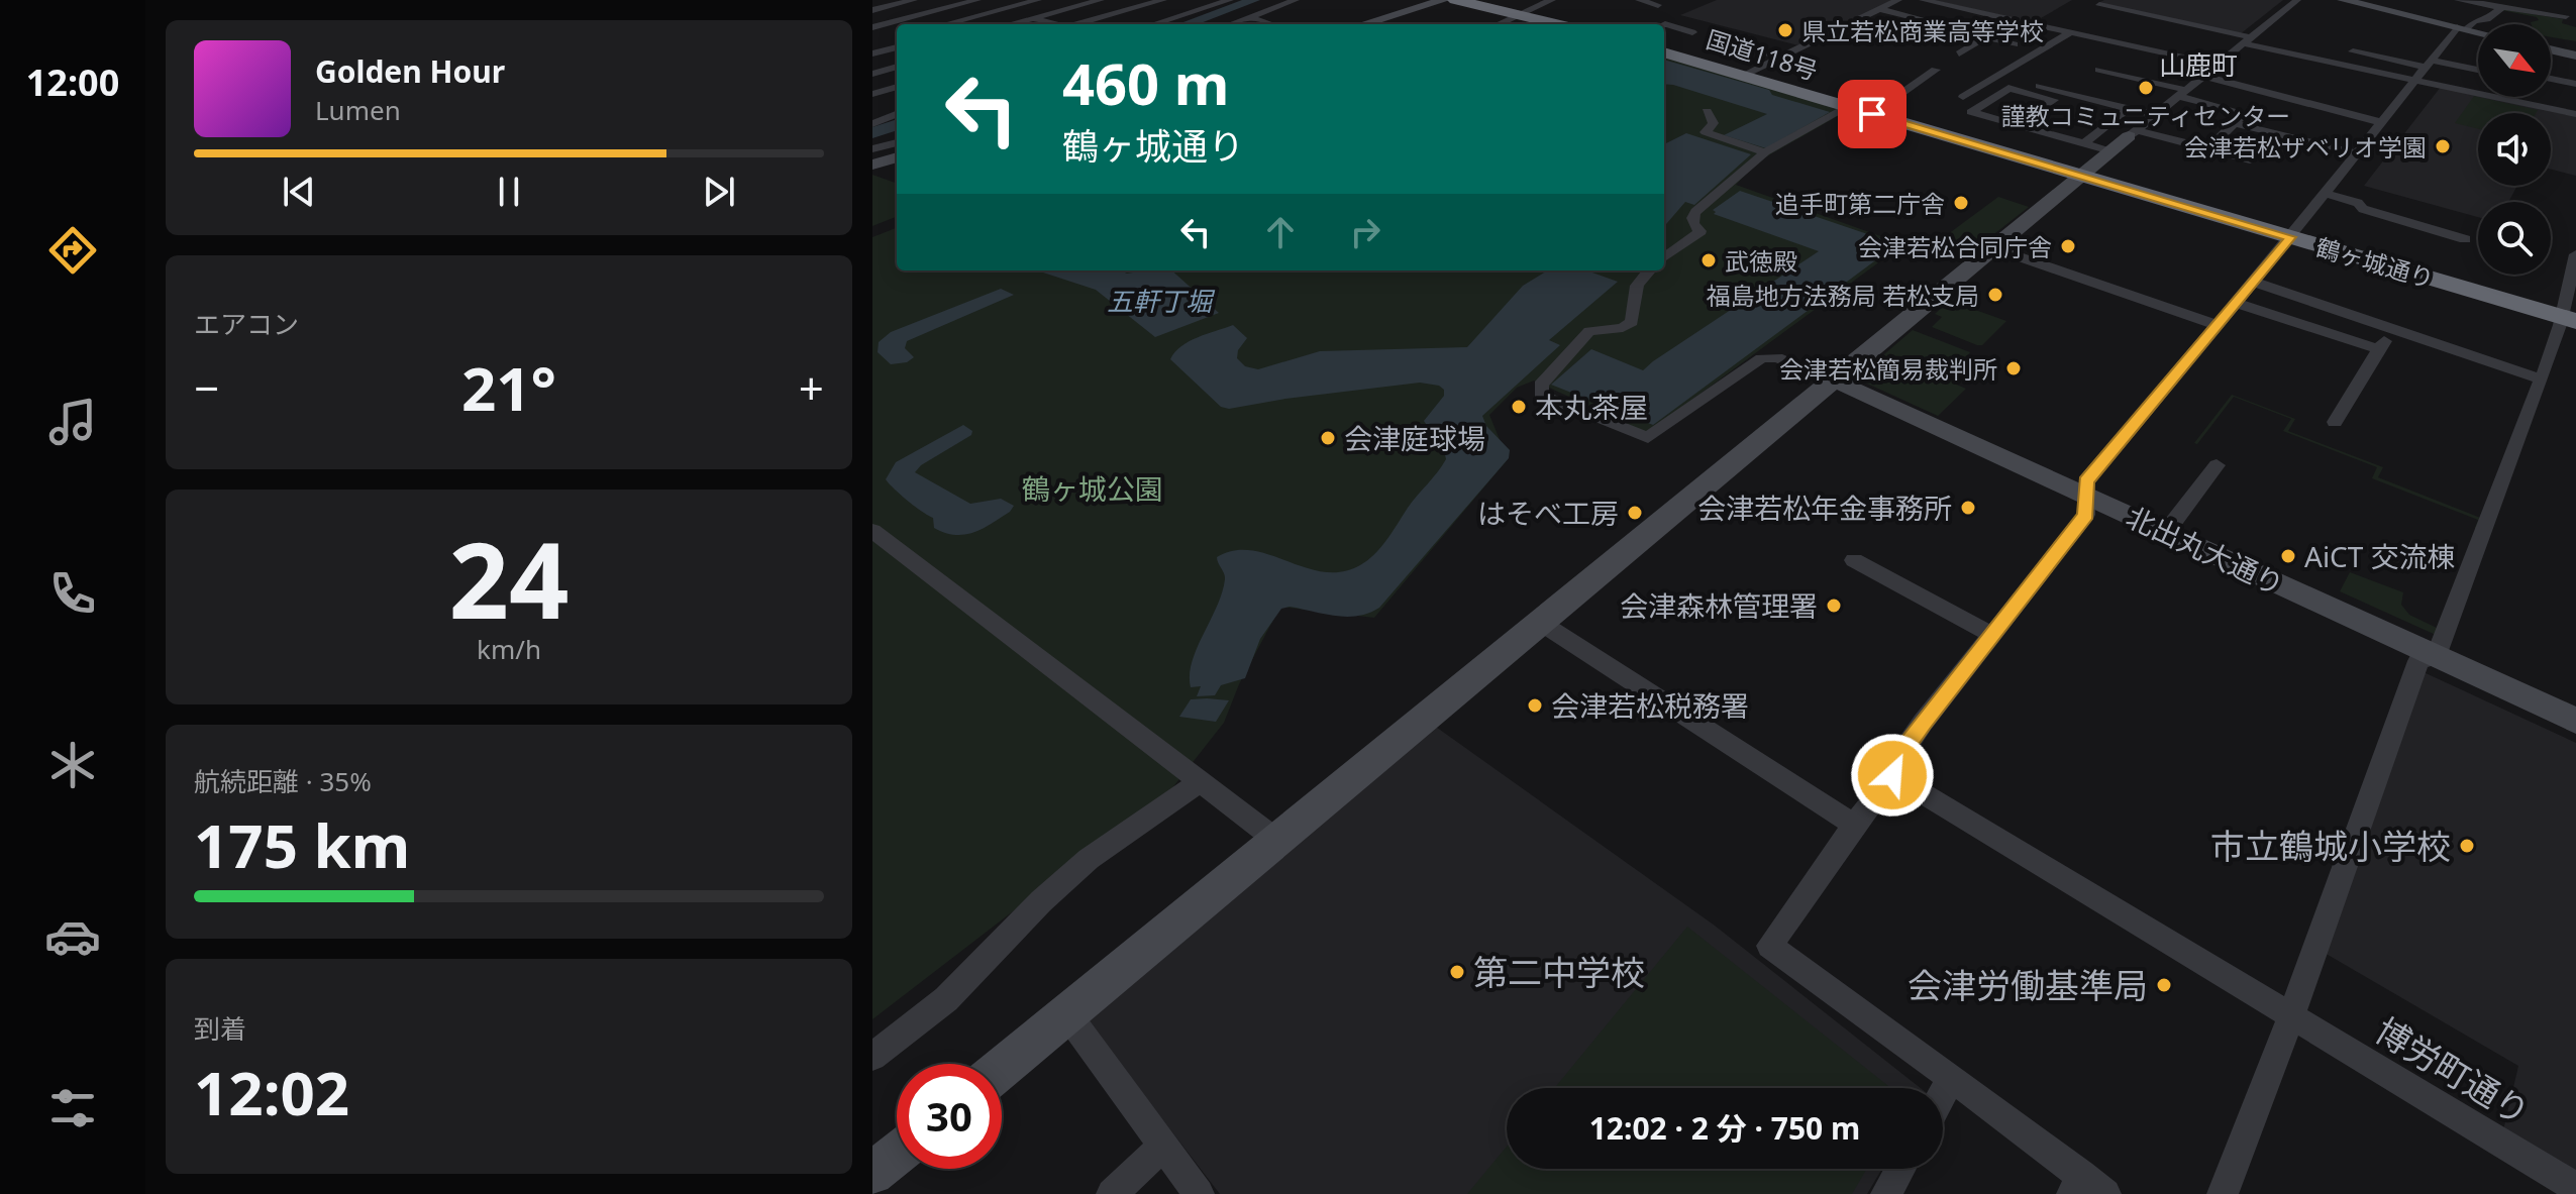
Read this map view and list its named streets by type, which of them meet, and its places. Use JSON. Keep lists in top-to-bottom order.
{
  "streets": {
    "highway": ["国道118号", "鶴ヶ城通り"],
    "street": ["北出丸大通り", "博労町通り"]
  },
  "crossings": [
    ["国道118号", "鶴ヶ城通り"]
  ],
  "districts": ["山鹿町"],
  "water": ["五軒丁堀"],
  "parks": ["鶴ヶ城公園"],
  "places": [
    "県立若松商業高等学校",
    "謹教コミュニティセンター",
    "会津若松ザベリオ学園",
    "追手町第二庁舎",
    "会津若松合同庁舎",
    "武徳殿",
    "福島地方法務局 若松支局",
    "会津若松簡易裁判所",
    "本丸茶屋",
    "会津庭球場",
    "会津若松年金事務所",
    "はそべ工房",
    "AiCT 交流棟",
    "会津森林管理署",
    "会津若松税務署",
    "市立鶴城小学校",
    "第二中学校",
    "会津労働基準局"
  ],
  "north": "bottom right",
  "page": {
    "tabs": "12:00",
    "turn": ["460 m", "鶴ヶ城通り"],
    "song": ["Golden Hour", "Lumen"],
    "tile": [
      "エアコン",
      ["24", "km/h"],
      ["航続距離 · 35%", "175 km"],
      ["到着", "12:02"]
    ],
    "heat": ["−", "21°", "+"],
    "limit": "30",
    "trip": "12:02 · 2 分 · 750 m"
  }
}
